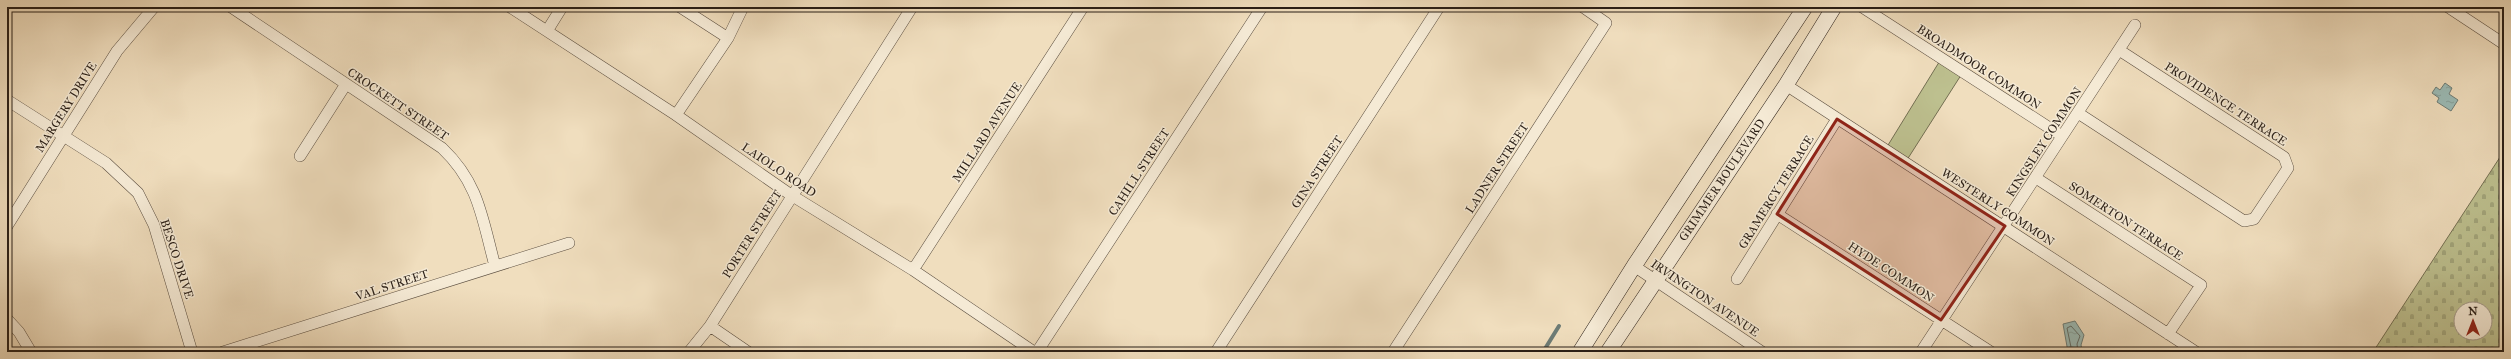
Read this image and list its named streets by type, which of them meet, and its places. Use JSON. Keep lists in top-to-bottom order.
{
  "streets": {
    "main road": ["GRIMMER BOULEVARD"],
    "street": [
      "BROADMOOR COMMON",
      "CROCKETT STREET",
      "PROVIDENCE TERRACE",
      "MARGERY DRIVE",
      "MILLARD AVENUE",
      "KINGSLEY COMMON",
      "LADNER STREET",
      "LAIOLO ROAD",
      "CAHILL STREET",
      "GINA STREET",
      "GRAMERCY TERRACE",
      "WESTERLY COMMON",
      "SOMERTON TERRACE",
      "PORTER STREET",
      "BESCO DRIVE",
      "HYDE COMMON",
      "VAL STREET",
      "IRVINGTON AVENUE"
    ]
  },
  "crossings": [
    ["BROADMOOR COMMON", "KINGSLEY COMMON"],
    ["CROCKETT STREET", "VAL STREET"],
    ["PROVIDENCE TERRACE", "KINGSLEY COMMON"],
    ["MARGERY DRIVE", "BESCO DRIVE"],
    ["MILLARD AVENUE", "LAIOLO ROAD"],
    ["KINGSLEY COMMON", "WESTERLY COMMON"],
    ["KINGSLEY COMMON", "SOMERTON TERRACE"],
    ["KINGSLEY COMMON", "HYDE COMMON"],
    ["LAIOLO ROAD", "PORTER STREET"],
    ["GRIMMER BOULEVARD", "WESTERLY COMMON"],
    ["GRIMMER BOULEVARD", "IRVINGTON AVENUE"],
    ["GRAMERCY TERRACE", "WESTERLY COMMON"],
    ["GRAMERCY TERRACE", "HYDE COMMON"],
    ["WESTERLY COMMON", "SOMERTON TERRACE"]
  ],
  "north": "top"
}
